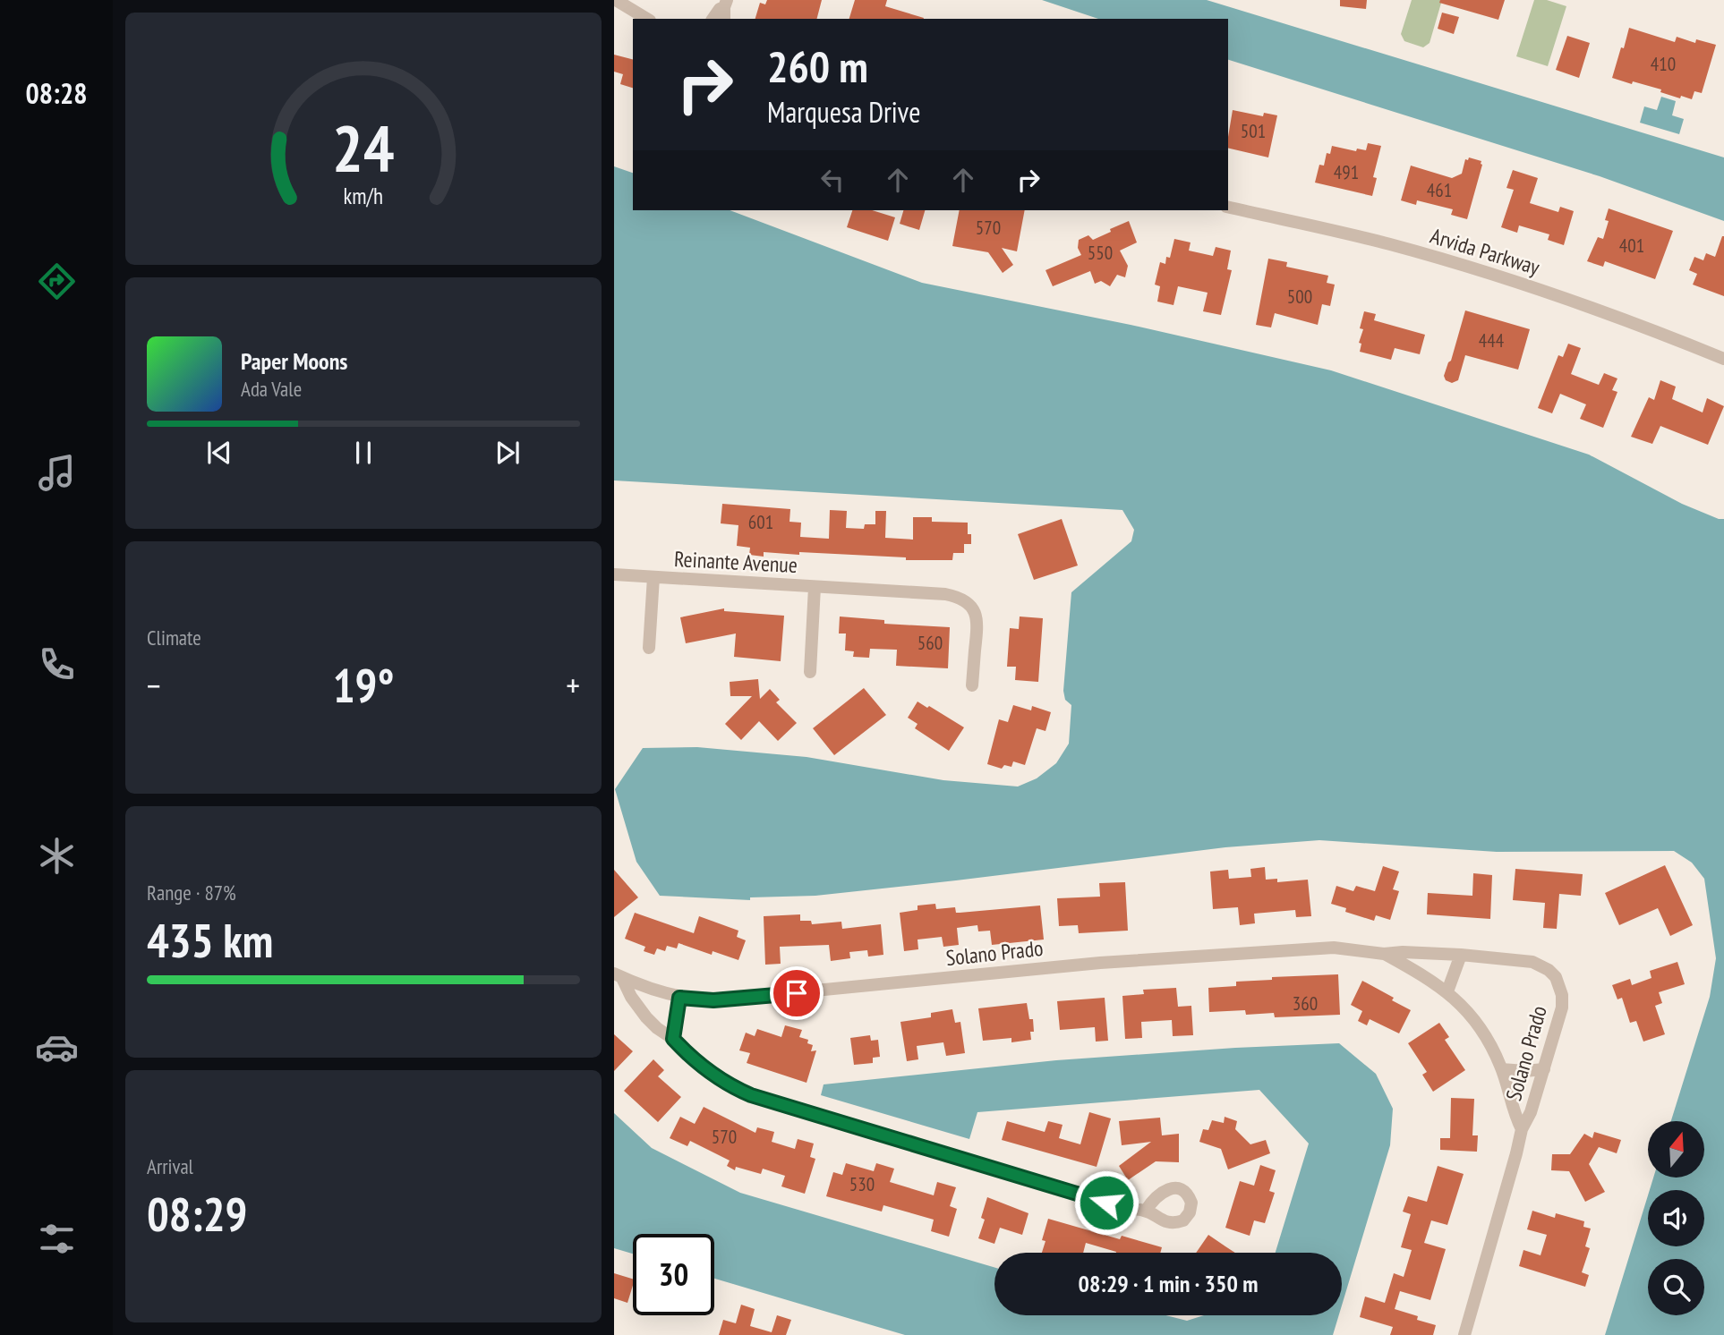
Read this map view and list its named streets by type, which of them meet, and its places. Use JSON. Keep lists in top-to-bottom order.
{
  "streets": {
    "street": ["Arvida Parkway", "Reinante Avenue", "Solano Prado"]
  },
  "house_numbers": [
    "410",
    "501",
    "491",
    "461",
    "570",
    "401",
    "550",
    "500",
    "444",
    "601",
    "560",
    "360",
    "570",
    "530"
  ],
  "north": "top",
  "page": {
    "tabs": "08:28",
    "turn": ["260 m", "Marquesa Drive"],
    "song": ["Paper Moons", "Ada Vale"],
    "tile": [
      "Climate",
      ["Range · 87%", "435 km"],
      ["Arrival", "08:29"]
    ],
    "heat": ["−", "19°", "+"],
    "limit": "30",
    "trip": "08:29 · 1 min · 350 m",
    "gauge": ["24", "km/h"]
  }
}
